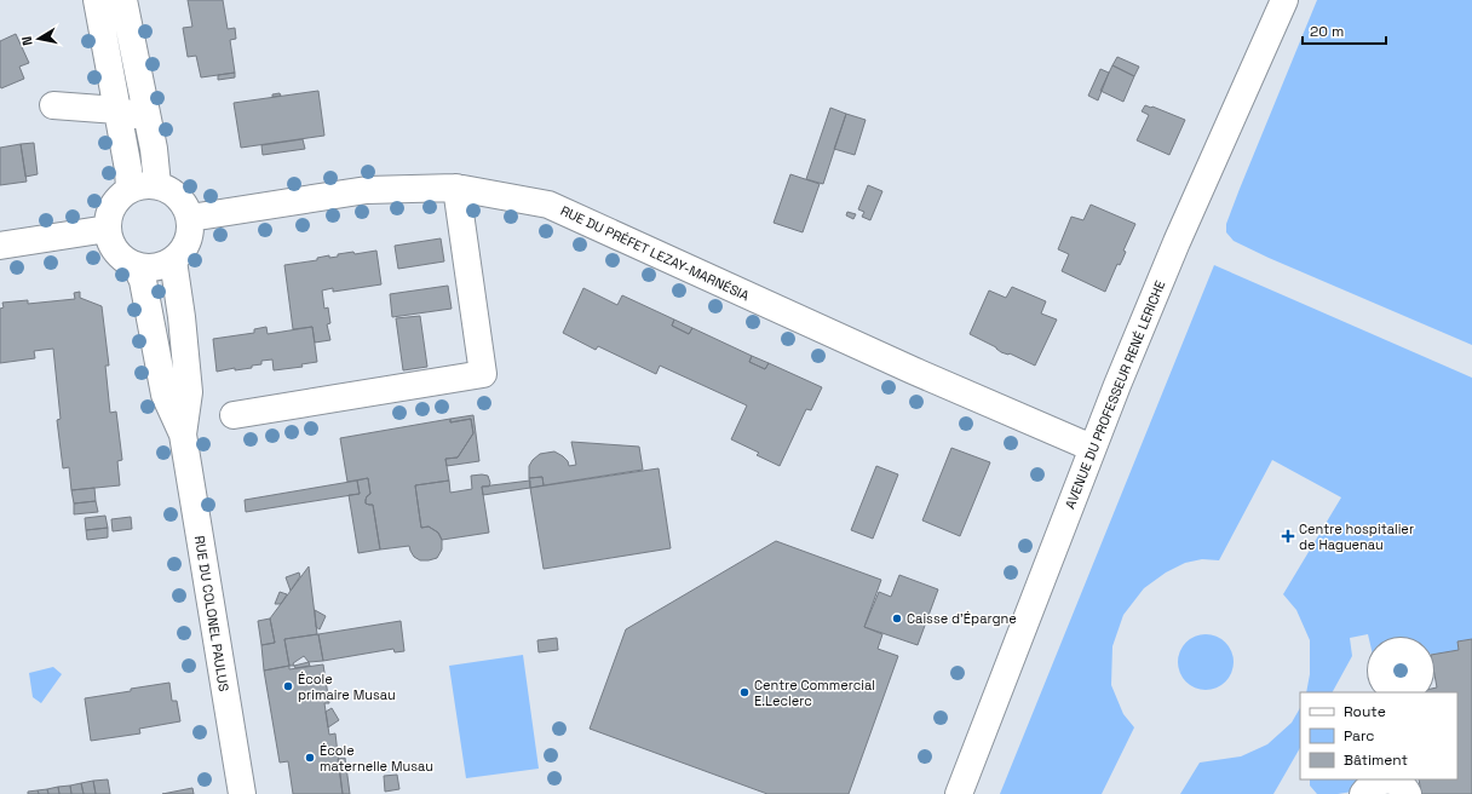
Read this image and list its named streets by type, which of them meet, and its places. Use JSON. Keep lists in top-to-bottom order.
{
  "streets": {
    "street": ["RUE DU PRÉFET LEZAY-MARNÉSIA", "AVENUE DU PROFESSEUR RENÉ LERICHE", "RUE DU COLONEL PAULUS"]
  },
  "crossings": [
    ["RUE DU PRÉFET LEZAY-MARNÉSIA", "AVENUE DU PROFESSEUR RENÉ LERICHE"],
    ["RUE DU PRÉFET LEZAY-MARNÉSIA", "RUE DU COLONEL PAULUS"]
  ],
  "places": {
    "health": ["Centre hospitalier de Haguenau"],
    "other": [
      "Caisse d'Épargne",
      "École primaire Musau",
      "Centre Commercial E.Leclerc",
      "École maternelle Musau"
    ]
  },
  "legend": ["Route", "Parc", "Bâtiment"],
  "scale_bar": "20 m",
  "north": "left"
}
